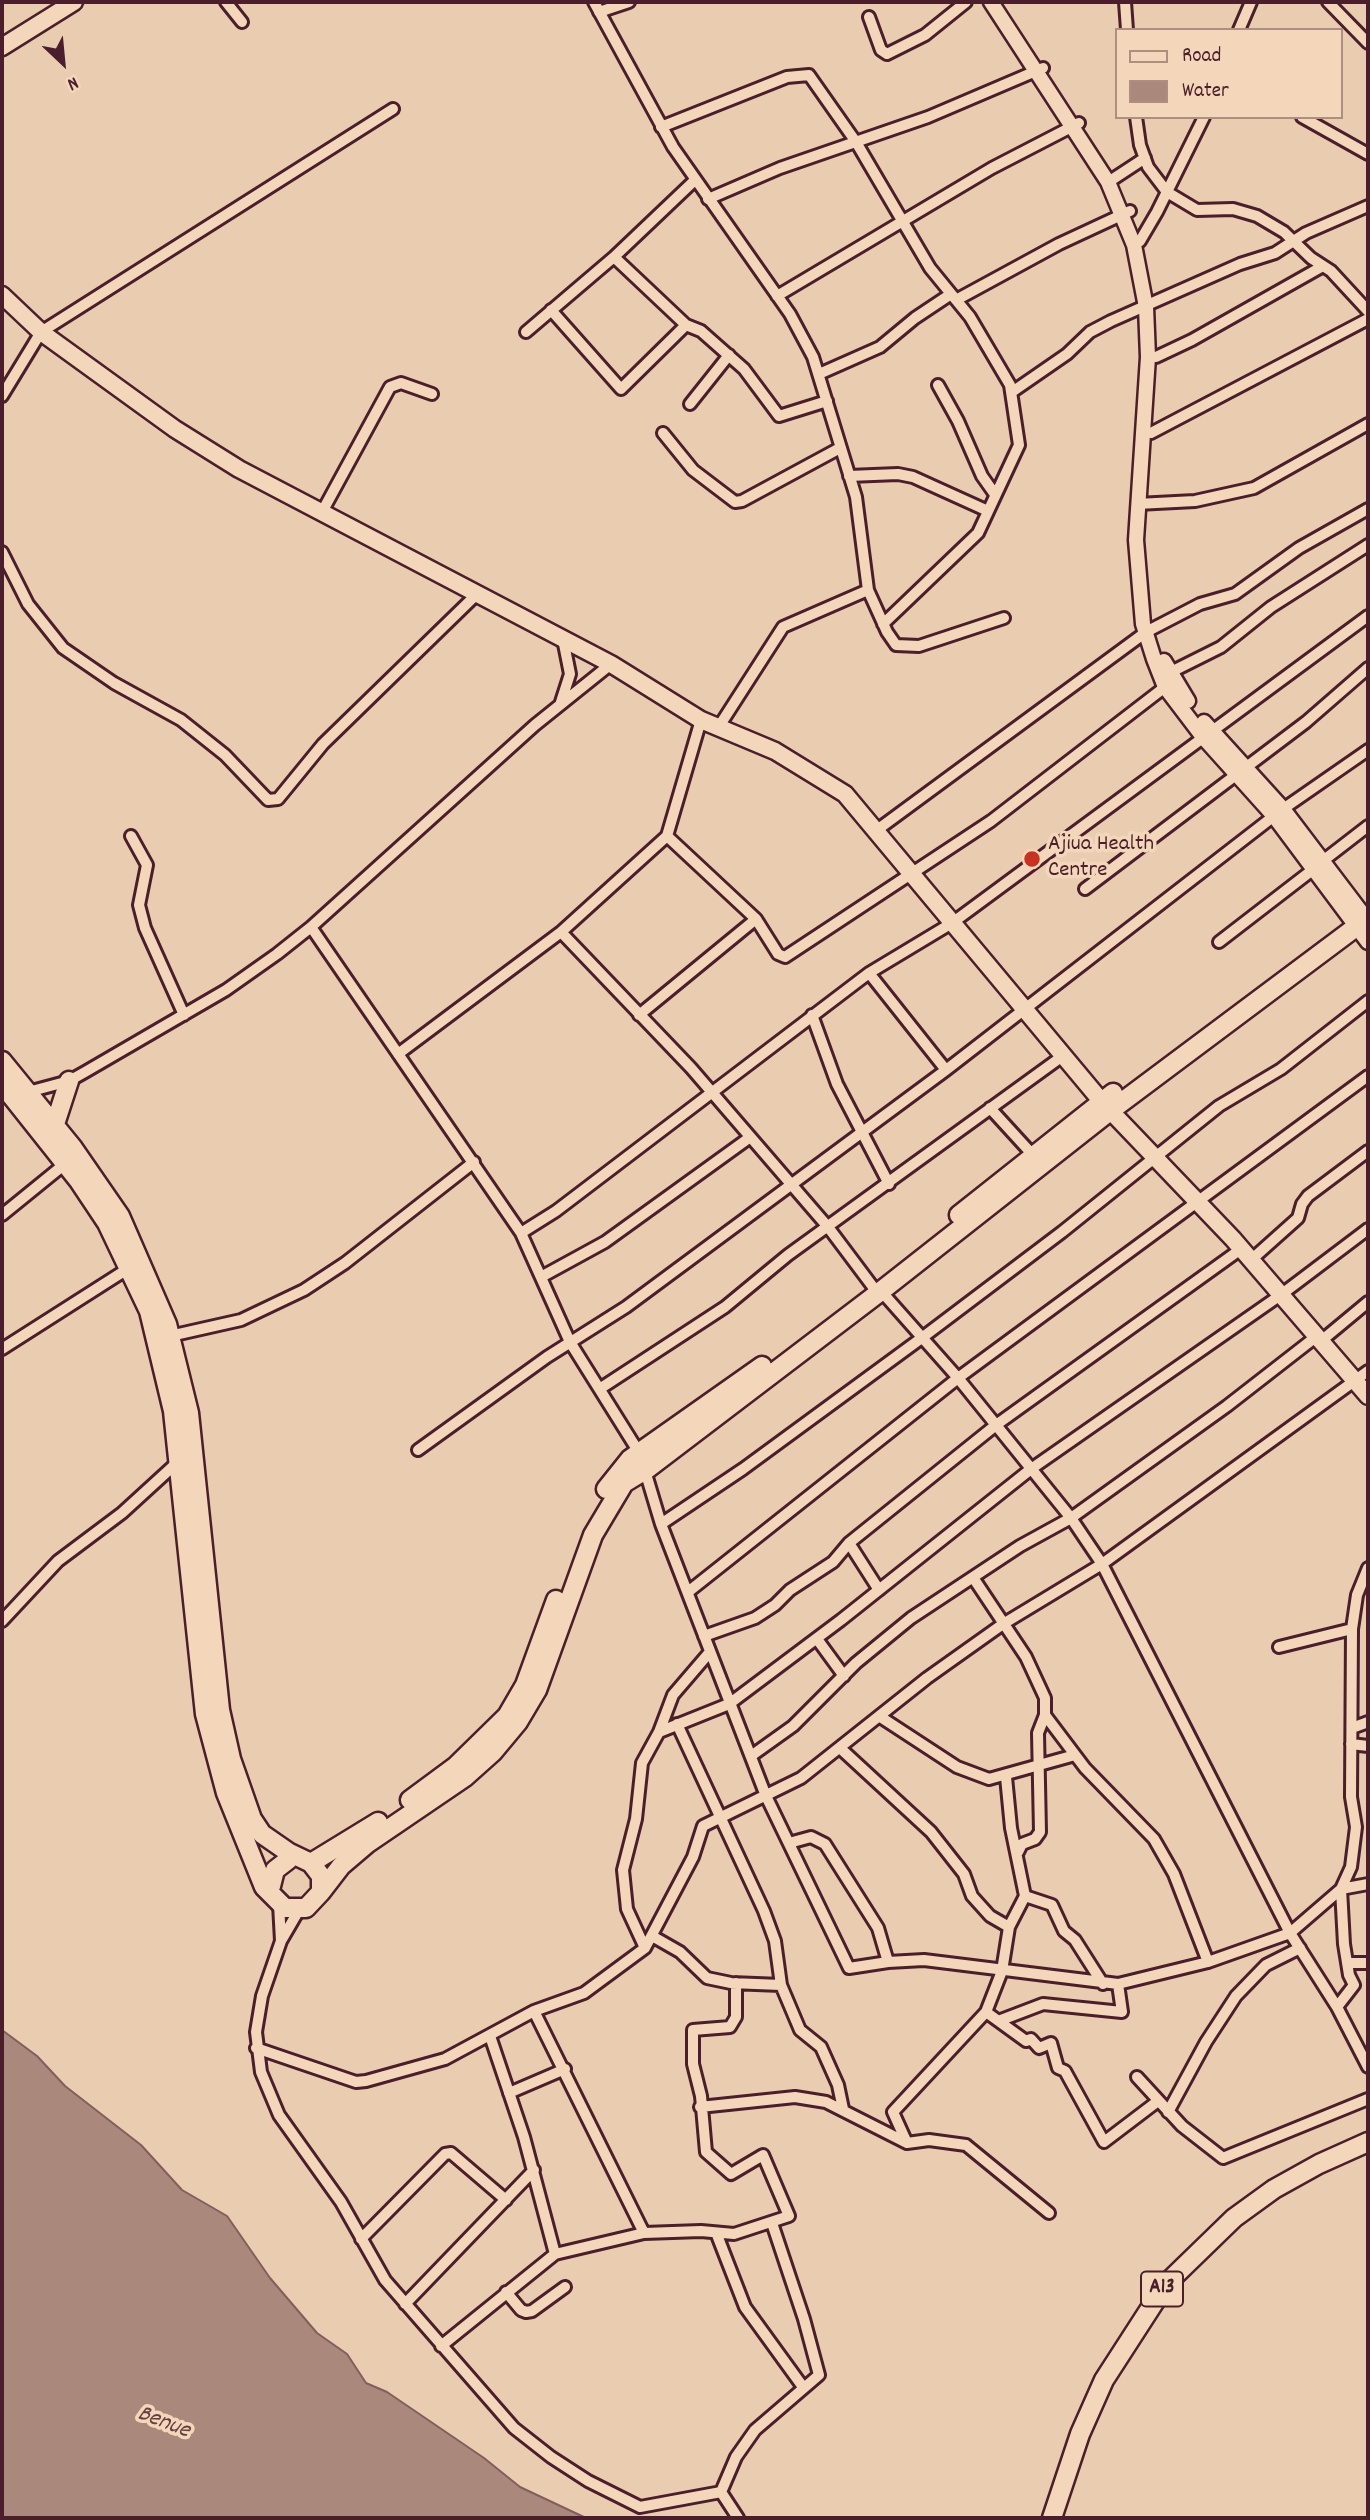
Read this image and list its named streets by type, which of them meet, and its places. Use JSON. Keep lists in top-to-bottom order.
{
  "streets": {
    "main road": ["A13"]
  },
  "water": ["Benue"],
  "places": ["Ajiua Health Centre"],
  "legend": ["Road", "Water"],
  "north": "bottom right"
}
